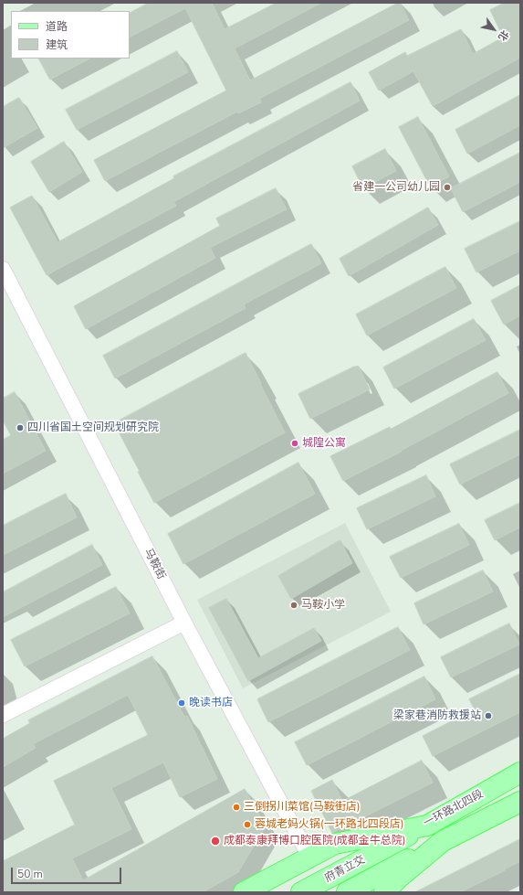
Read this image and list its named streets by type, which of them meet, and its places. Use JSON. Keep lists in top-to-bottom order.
{
  "streets": {
    "main road": ["一环路北四段", "府青立交"],
    "street": ["马鞍街"]
  },
  "crossings": [
    ["马鞍街", "一环路北四段"],
    ["一环路北四段", "府青立交"]
  ],
  "places": [
    "省建一公司幼儿园",
    "四川省国土空间规划研究院",
    "城隍公寓",
    "马鞍小学",
    "晚读书店",
    "梁家巷消防救援站",
    "三倒拐川菜馆(马鞍街店)",
    "蓉城老妈火锅(一环路北四段店)",
    "成都泰康拜博口腔医院(成都金牛总院)"
  ],
  "legend": ["道路", "建筑"],
  "scale_bar": "50 m",
  "north": "bottom right"
}
